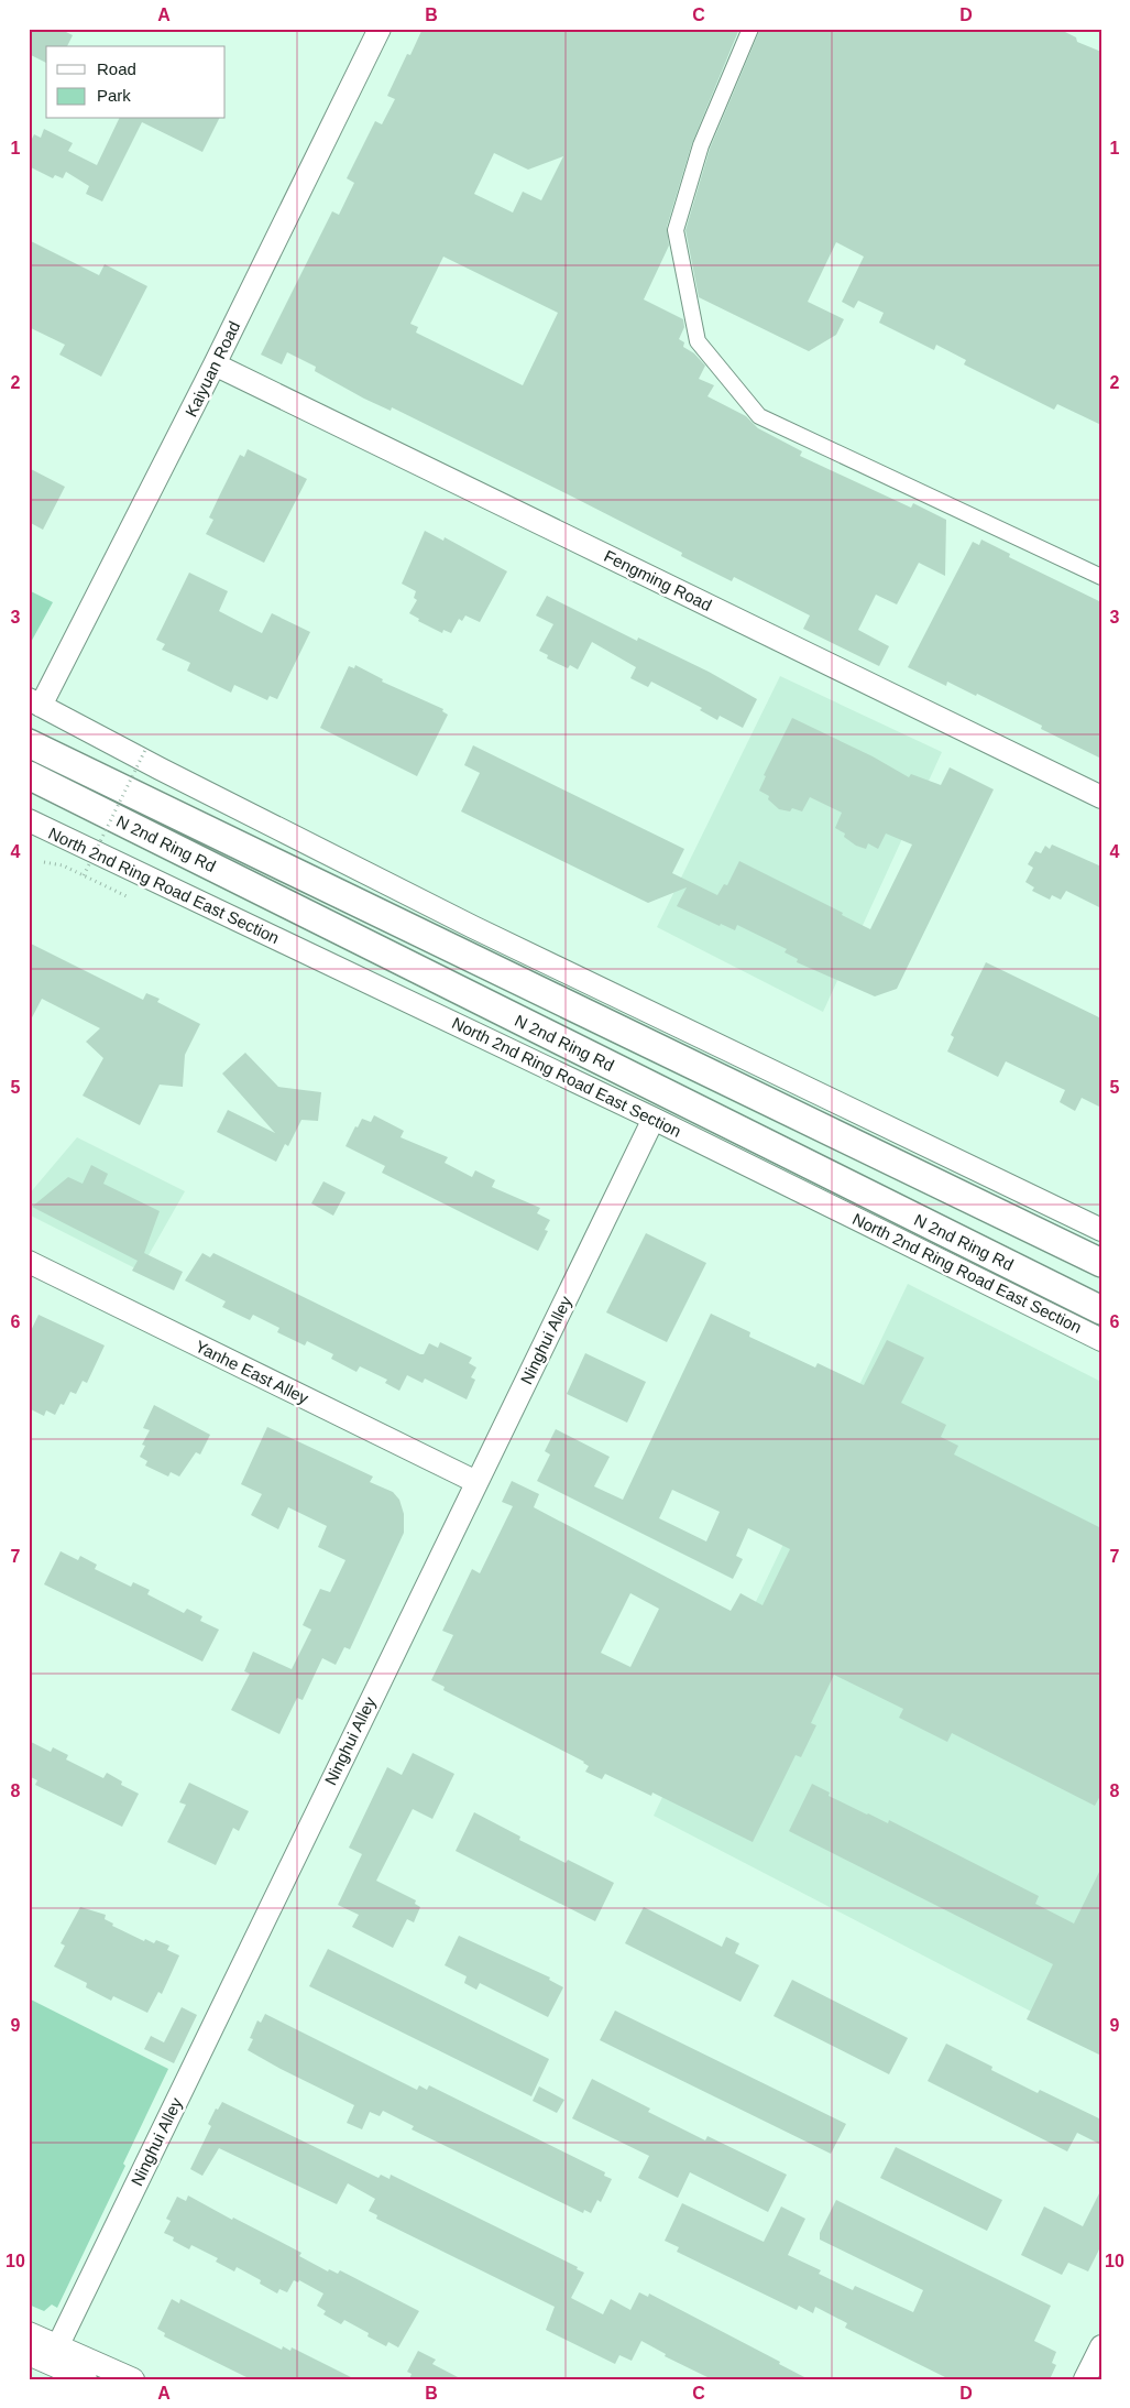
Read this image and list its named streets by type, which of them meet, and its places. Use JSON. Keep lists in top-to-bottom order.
{
  "streets": {
    "highway": ["N 2nd Ring Rd"],
    "street": [
      "Kaiyuan Road",
      "Fengming Road",
      "North 2nd Ring Road East Section",
      "Ninghui Alley",
      "Yanhe East Alley"
    ]
  },
  "crossings": [
    ["Kaiyuan Road", "Fengming Road"],
    ["North 2nd Ring Road East Section", "Ninghui Alley"],
    ["Ninghui Alley", "Yanhe East Alley"]
  ],
  "legend": ["Road", "Park"],
  "grid": {
    "columns": [
      "A",
      "B",
      "C",
      "D"
    ],
    "rows": [
      "1",
      "2",
      "3",
      "4",
      "5",
      "6",
      "7",
      "8",
      "9",
      "10"
    ]
  }
}
